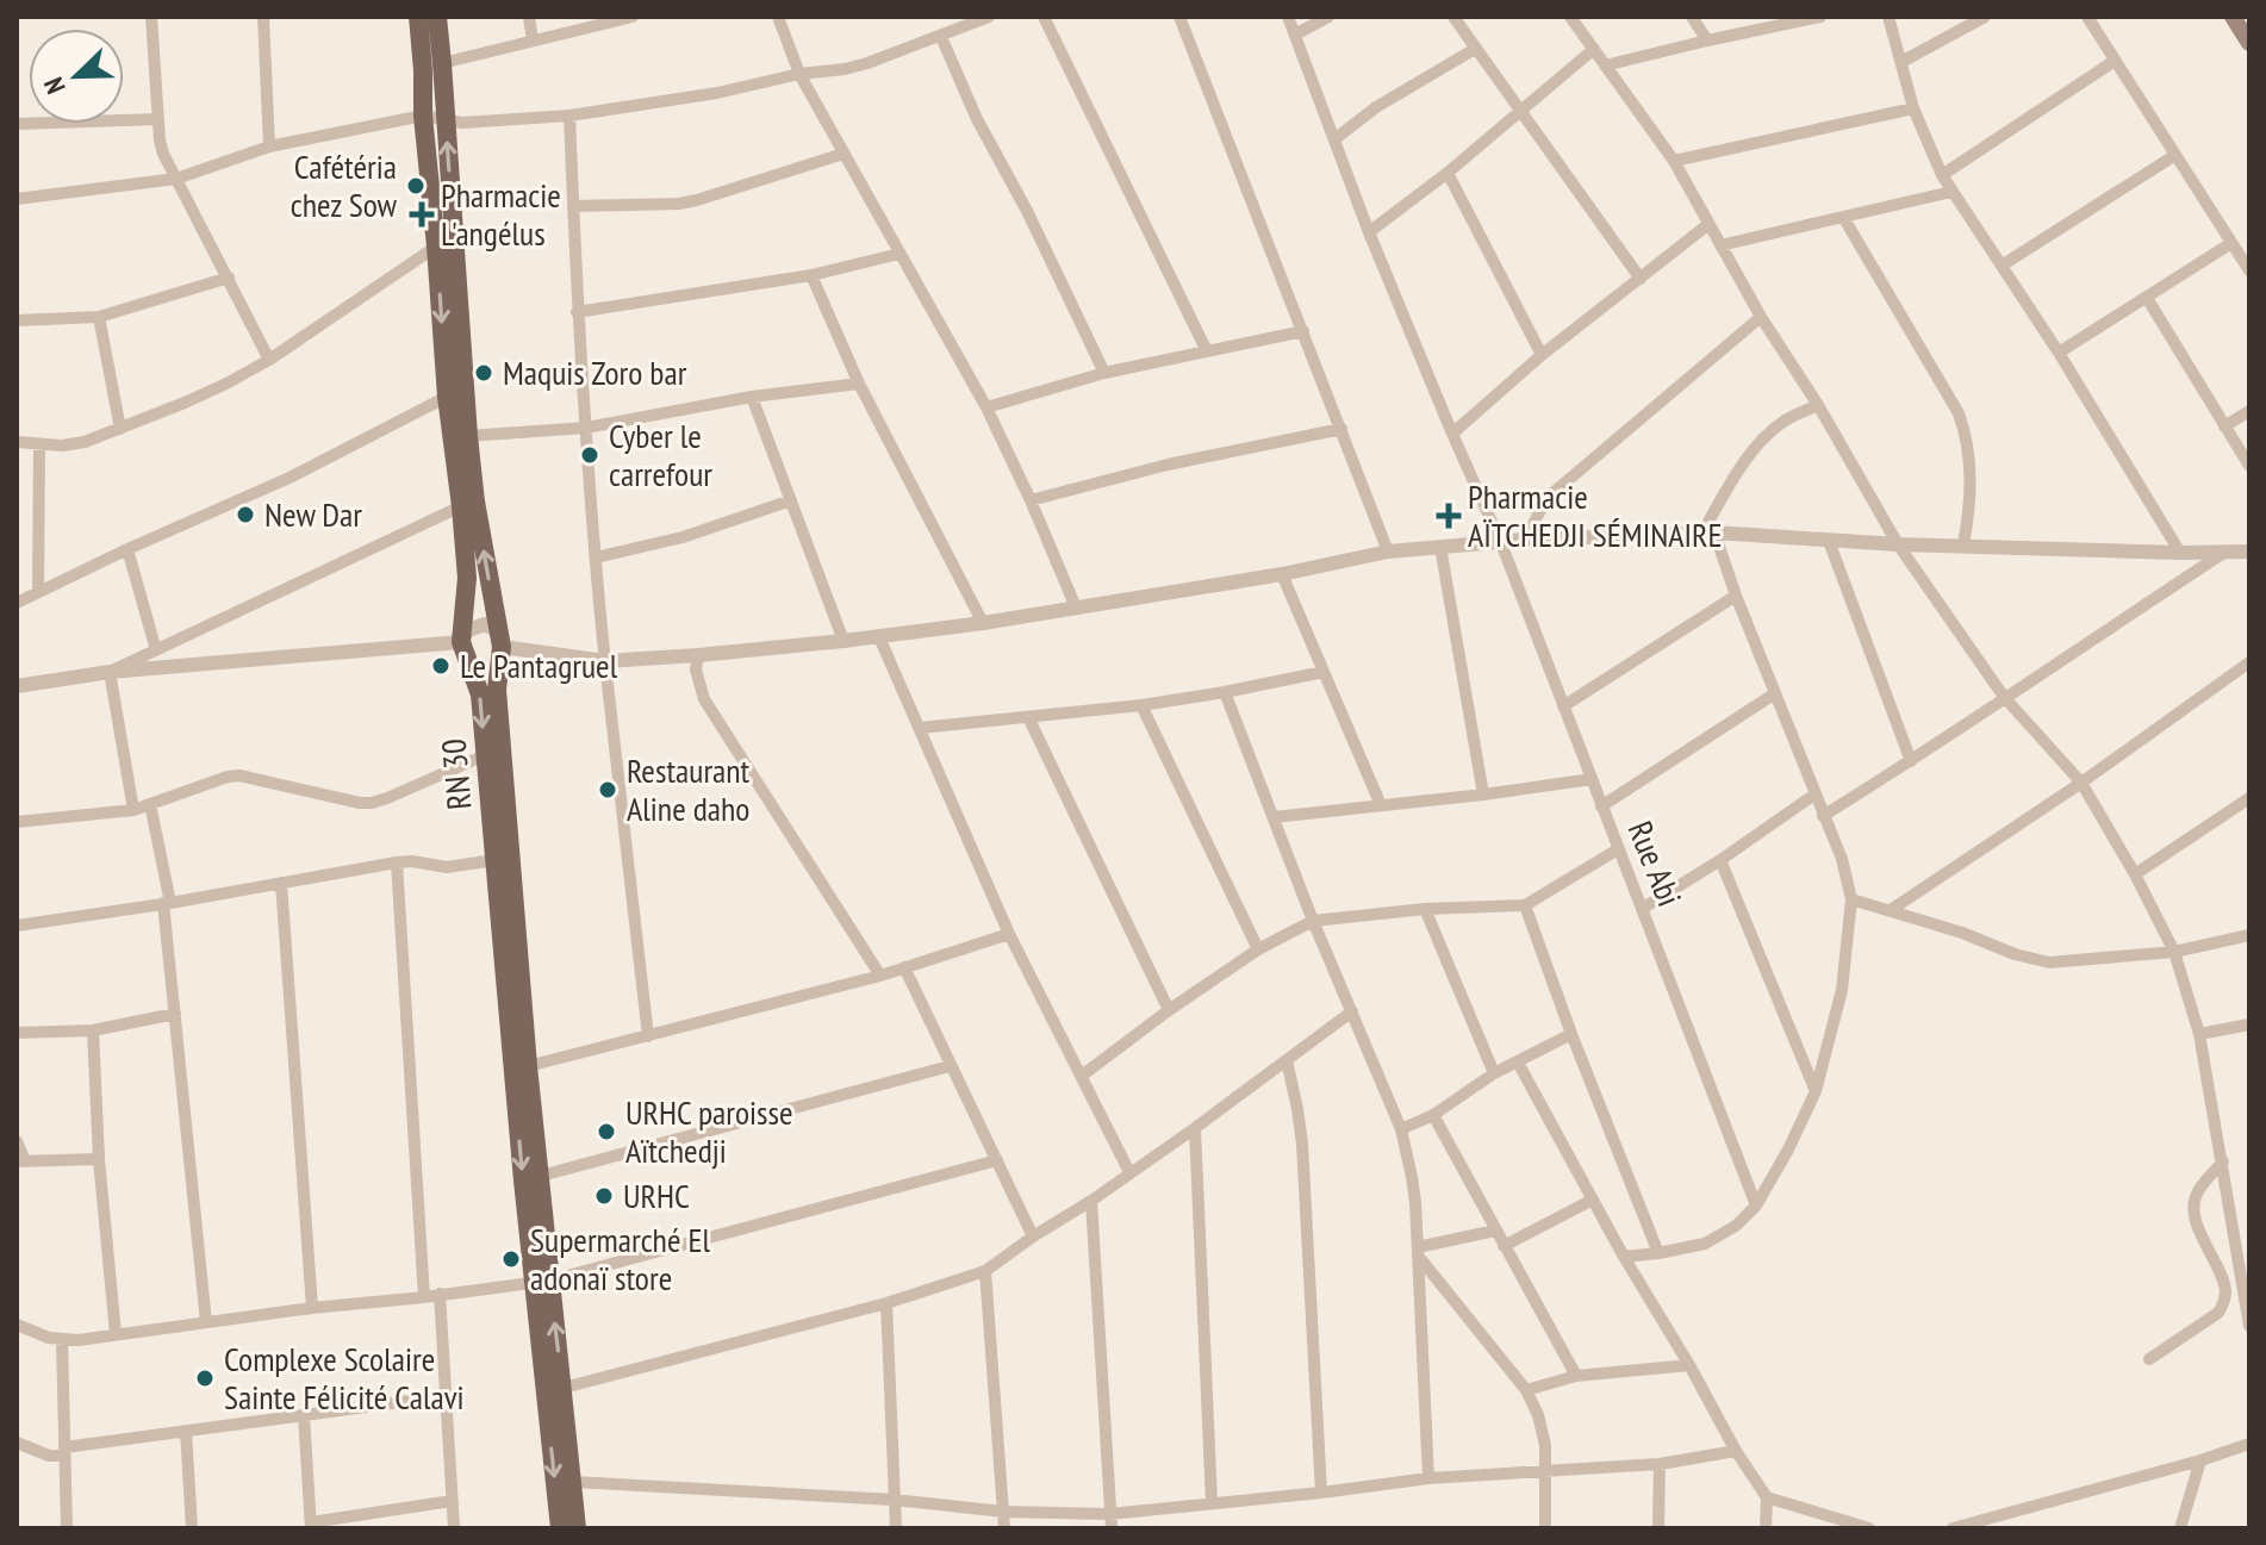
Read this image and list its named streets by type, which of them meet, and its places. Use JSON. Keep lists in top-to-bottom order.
{
  "streets": {
    "main road": ["RN 30"],
    "street": ["Rue Abi"]
  },
  "places": {
    "other": [
      "Cafétéria chez Sow",
      "Maquis Zoro bar",
      "Cyber le carrefour",
      "New Dar",
      "Le Pantagruel",
      "Restaurant Aline daho",
      "URHC paroisse Aïtchedji",
      "URHC",
      "Supermarché El adonaï store",
      "Complexe Scolaire Sainte Félicité Calavi"
    ],
    "health": ["Pharmacie L'angélus", "Pharmacie AÏTCHEDJI SÉMINAIRE"]
  },
  "north": "bottom left"
}
